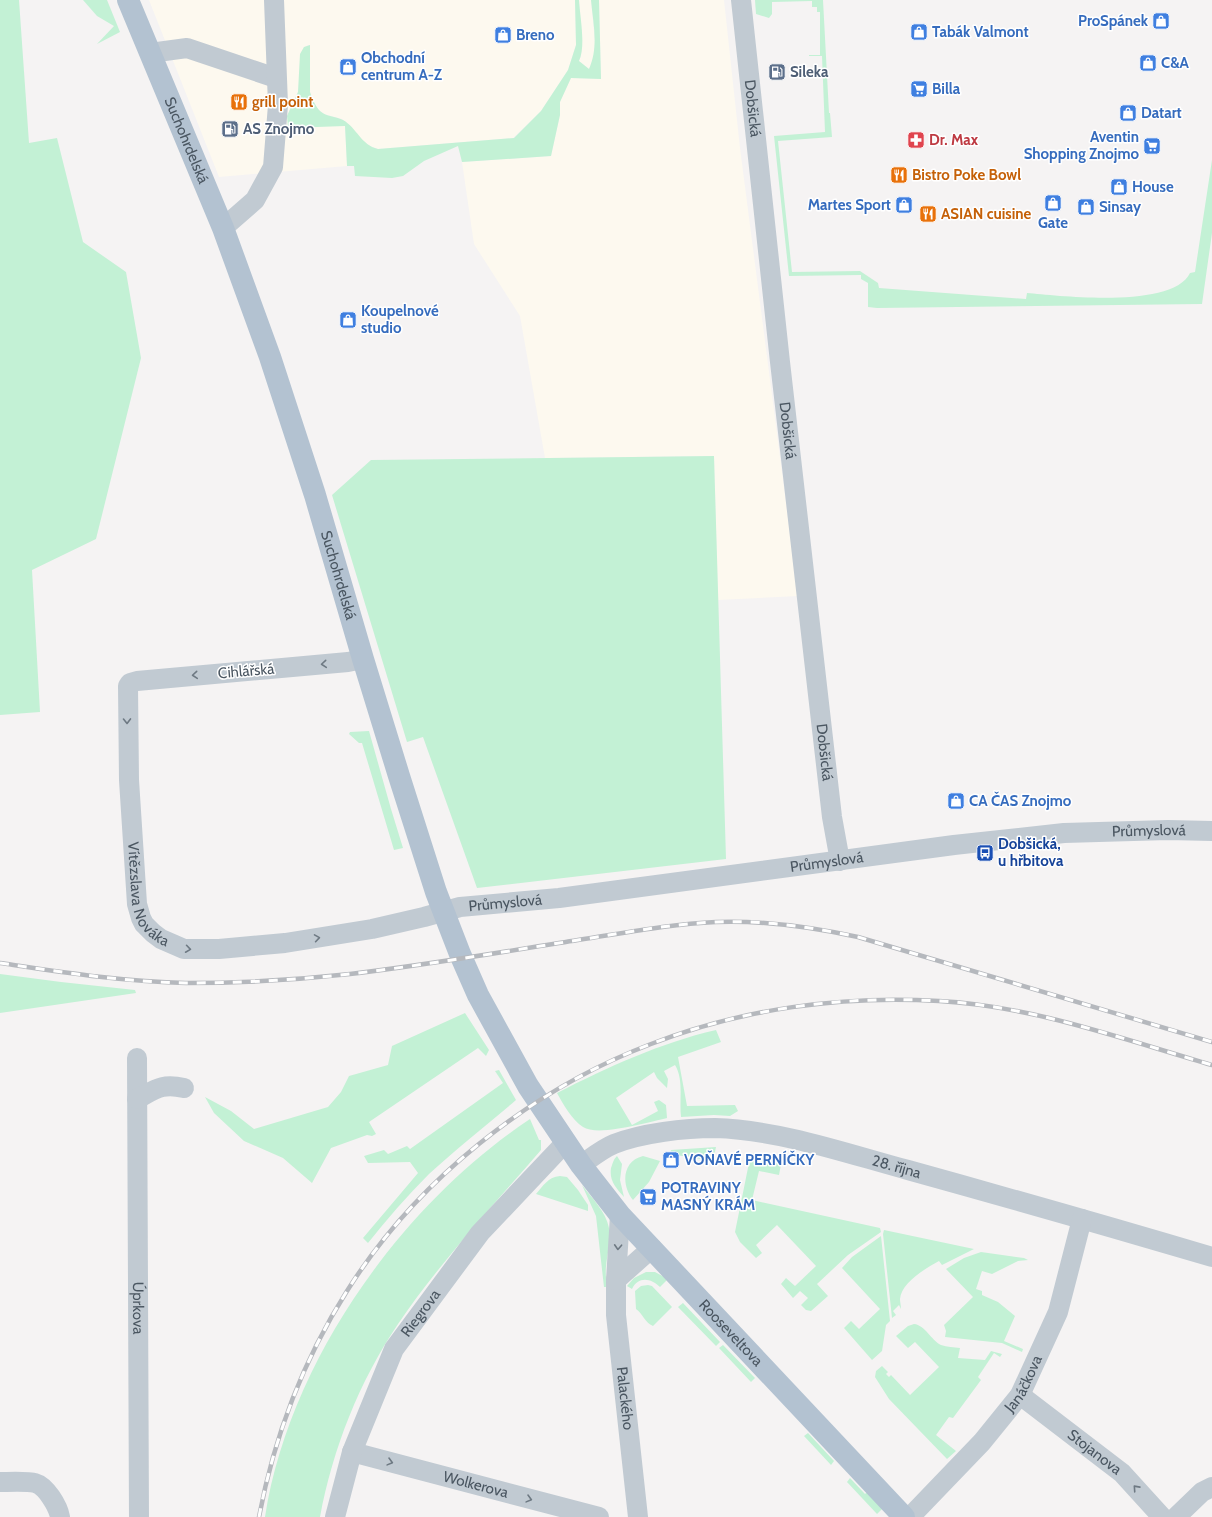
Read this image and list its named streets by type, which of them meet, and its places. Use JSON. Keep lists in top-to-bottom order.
{
  "streets": {
    "main road": ["Suchohrdelská", "Rooseveltova"],
    "street": [
      "Dobšická",
      "Cihlářská",
      "Průmyslová",
      "Vítězslava Nováka",
      "28. října",
      "Úprkova",
      "Riegrova",
      "Janáčkova",
      "Palackého",
      "Stojanova",
      "Wolkerova"
    ]
  },
  "crossings": [
    ["Dobšická", "Průmyslová"],
    ["Suchohrdelská", "Cihlářská"],
    ["Suchohrdelská", "Průmyslová"],
    ["Suchohrdelská", "Vítězslava Nováka"],
    ["Suchohrdelská", "Rooseveltova"],
    ["Cihlářská", "Vítězslava Nováka"],
    ["Průmyslová", "Vítězslava Nováka"],
    ["28. října", "Rooseveltova"],
    ["28. října", "Janáčkova"],
    ["Riegrova", "Rooseveltova"],
    ["Riegrova", "Wolkerova"],
    ["Rooseveltova", "Palackého"],
    ["Janáčkova", "Stojanova"]
  ],
  "one_way": ["Cihlářská", "Stojanova", "Wolkerova"],
  "places": {
    "shop": [
      "ProSpánek",
      "Tabák Valmont",
      "Breno",
      "C&A",
      "Obchodní centrum A-Z",
      "Datart",
      "House",
      "Gate",
      "Martes Sport",
      "Sinsay",
      "Koupelnové studio",
      "CA ČAS Znojmo",
      "VOŇAVÉ PERNÍČKY"
    ],
    "fuel station": ["Sileka", "AS Znojmo"],
    "supermarket": ["Billa", "Aventin Shopping Znojmo", "POTRAVINY MASNÝ KRÁM"],
    "restaurant": ["grill point", "Bistro Poke Bowl", "ASIAN cuisine"],
    "pharmacy": ["Dr. Max"],
    "bus stop": ["Dobšická, u hřbitova"]
  }
}
